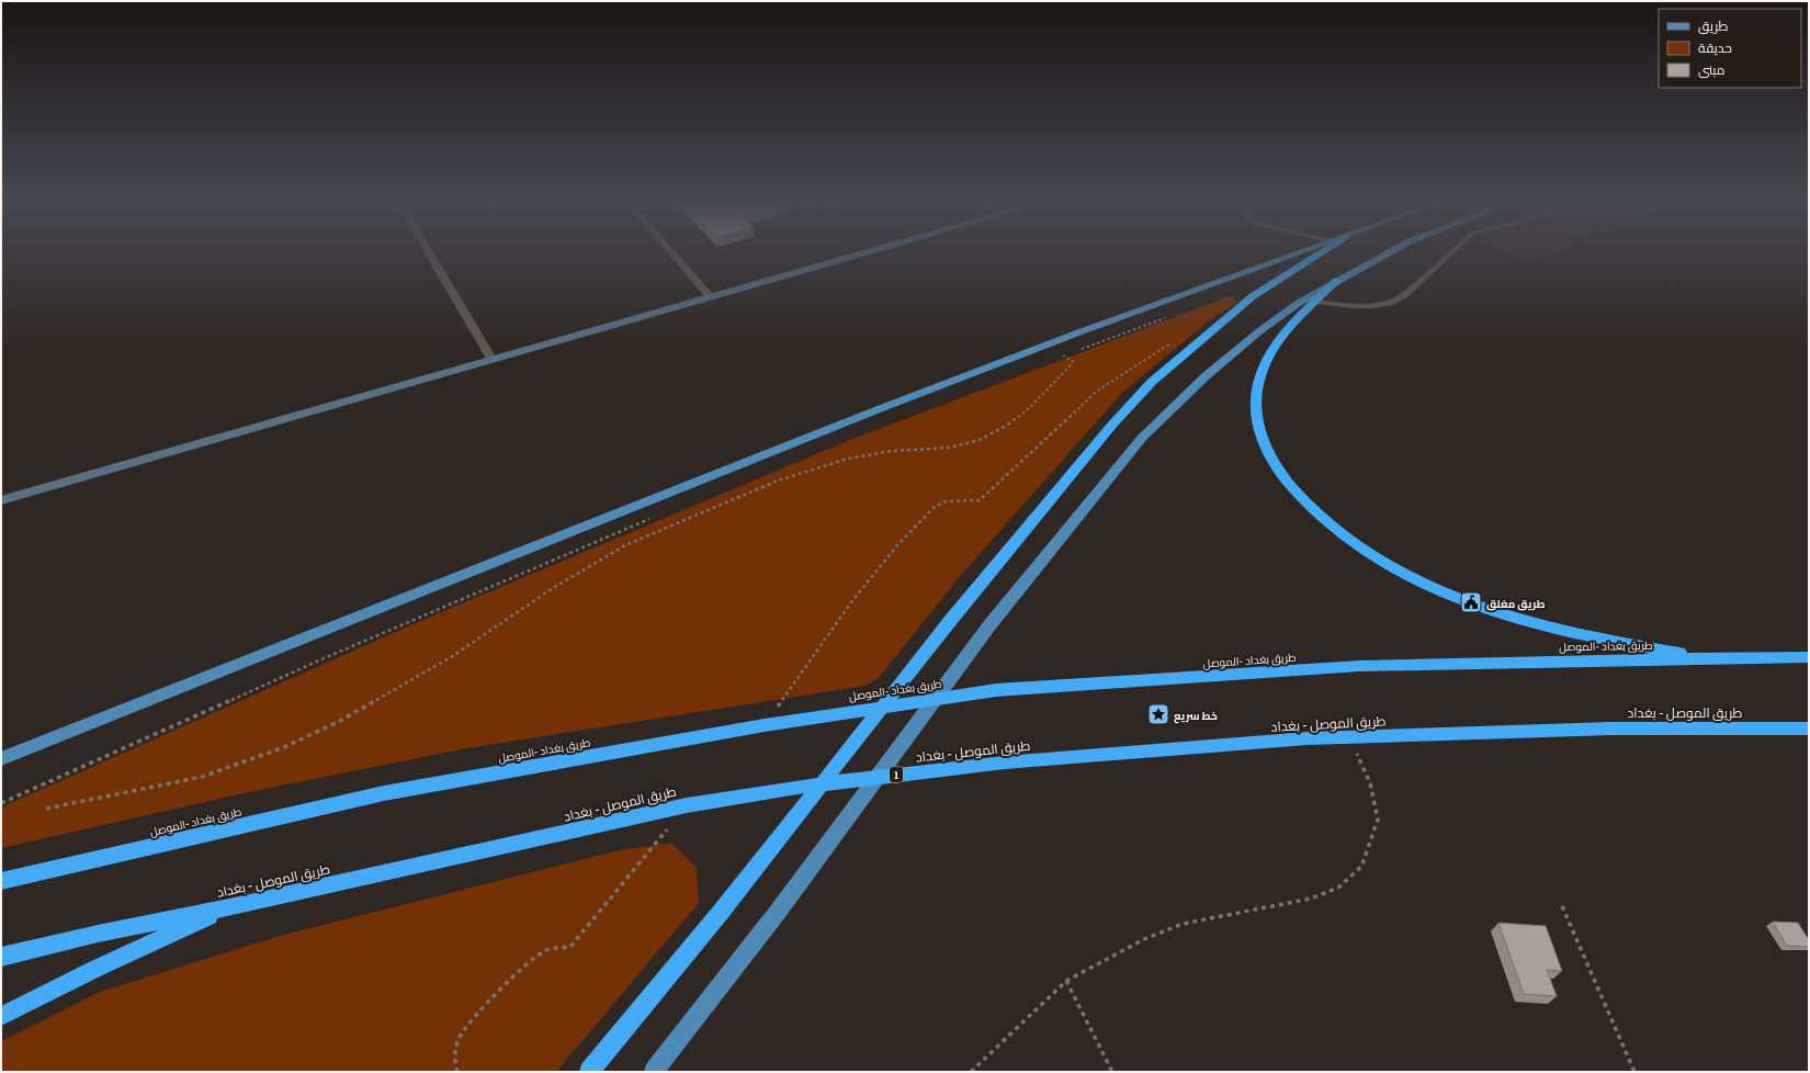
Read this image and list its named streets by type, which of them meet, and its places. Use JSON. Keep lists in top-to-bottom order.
{
  "streets": {
    "highway": ["طريق بغداد -الموصل", "طريق الموصل - بغداد", "1"]
  },
  "places": {
    "public building": ["طريق مغلق"],
    "place": ["خط سريع"]
  },
  "legend": ["طريق", "حديقة", "مبنى"]
}
